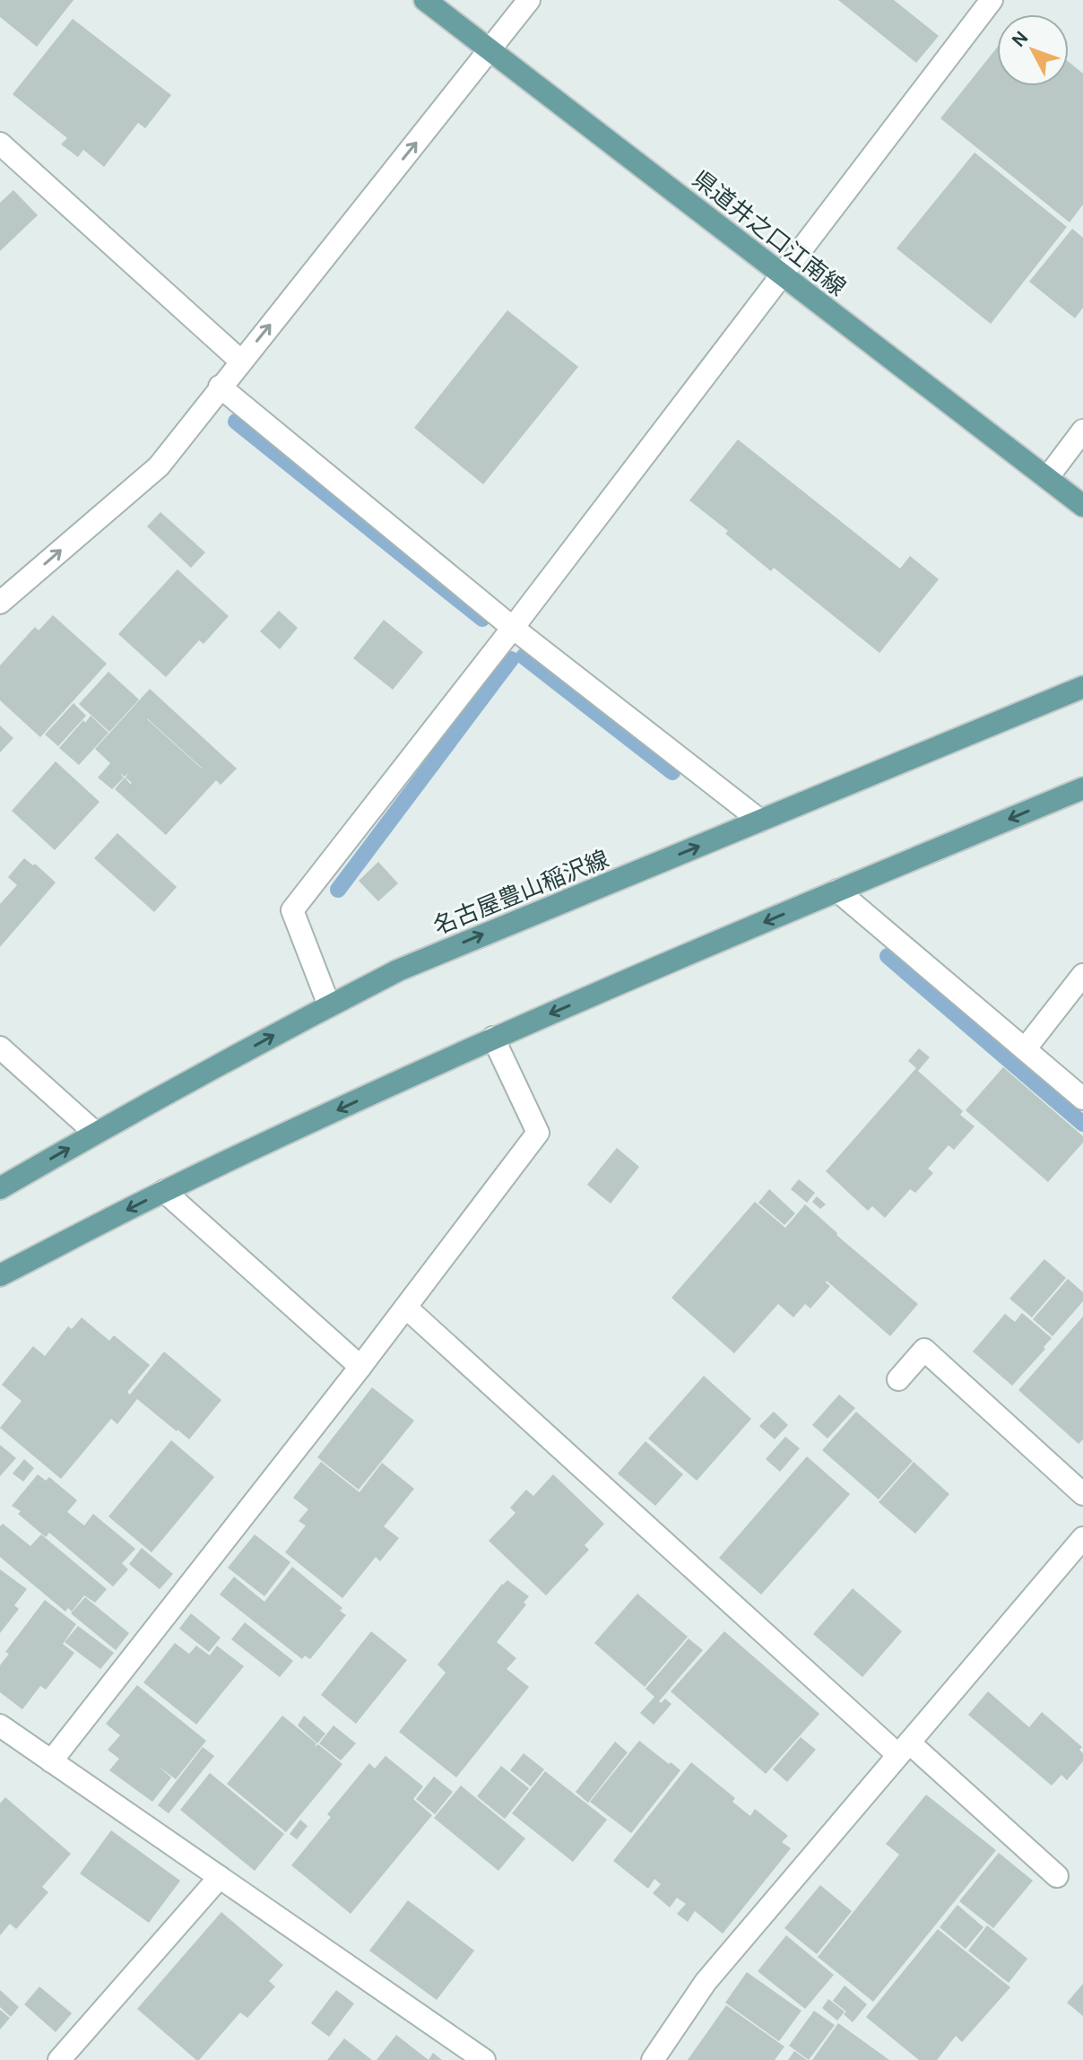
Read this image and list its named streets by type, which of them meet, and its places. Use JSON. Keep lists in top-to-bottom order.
{
  "streets": {
    "main road": ["県道井之口江南線", "名古屋豊山稲沢線"]
  },
  "north": "top left"
}
